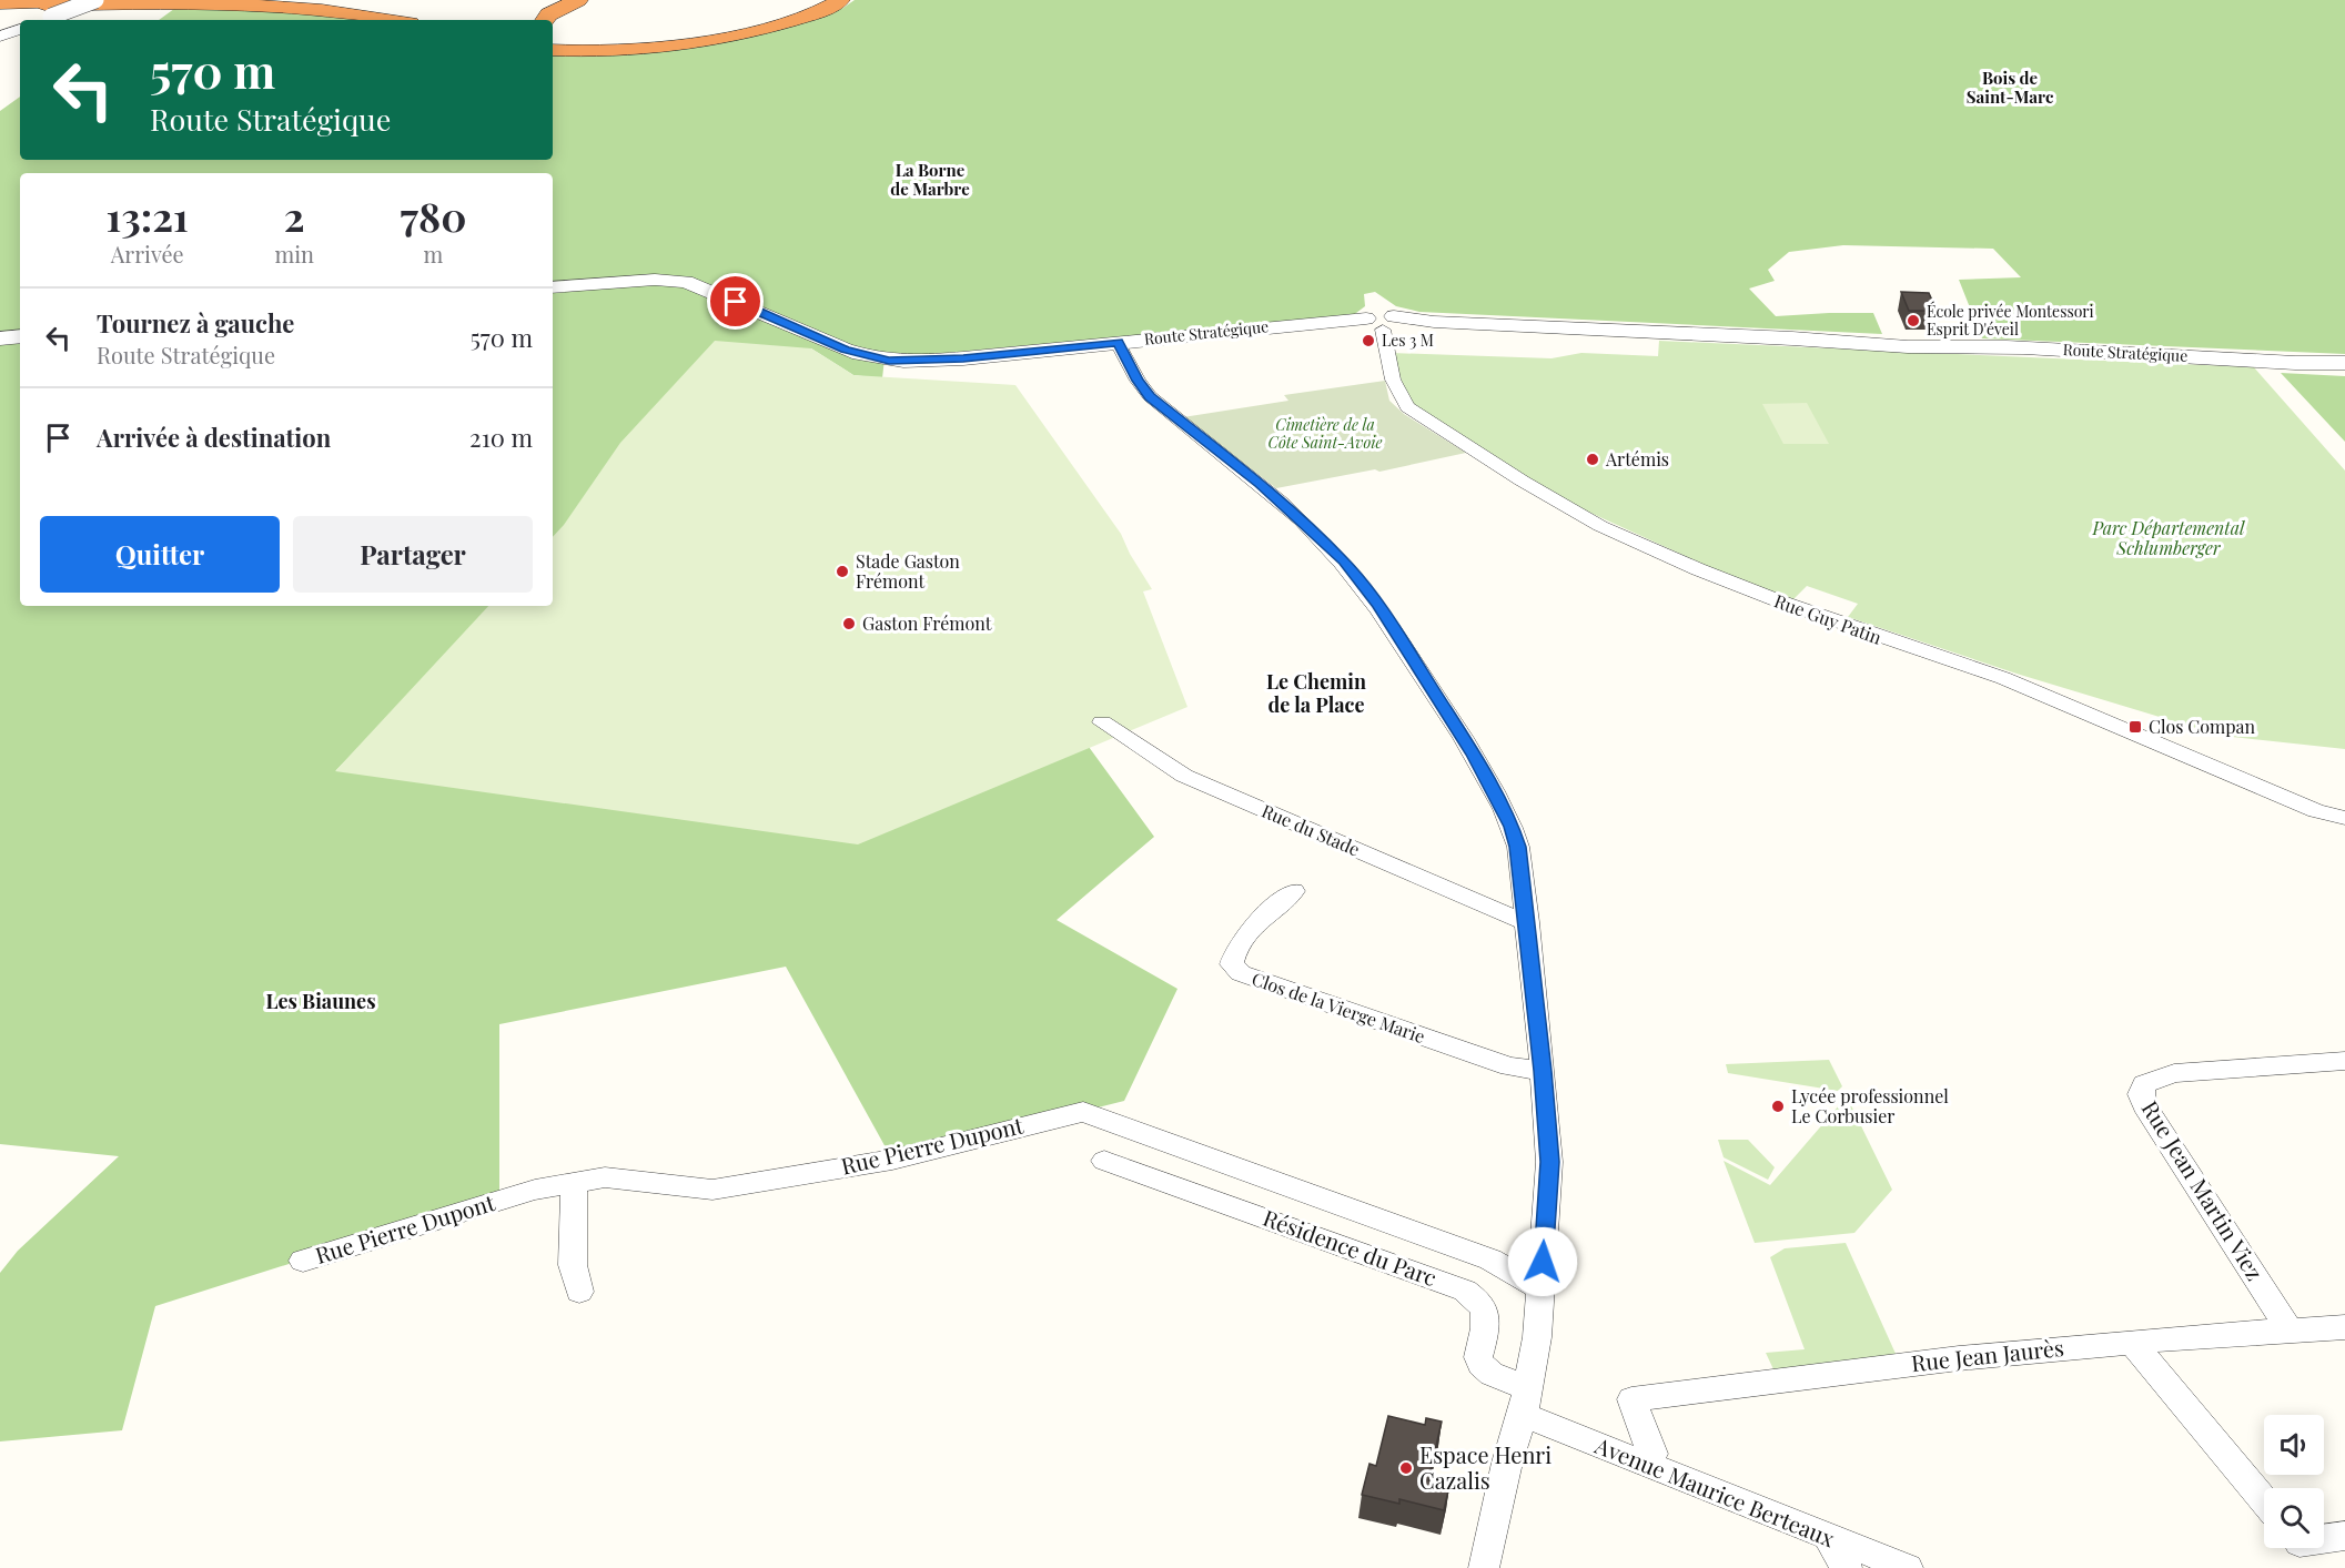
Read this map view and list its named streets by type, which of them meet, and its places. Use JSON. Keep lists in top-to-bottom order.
{
  "streets": {
    "street": [
      "Route Stratégique",
      "Rue Guy Patin",
      "Rue du Stade",
      "Clos de la Vierge Marie",
      "Rue Pierre Dupont",
      "Rue Jean Martin Viez",
      "Résidence du Parc",
      "Rue Jean Jaurès",
      "Avenue Maurice Berteaux"
    ]
  },
  "crossings": [
    ["Route Stratégique", "Rue Guy Patin"],
    ["Rue Jean Martin Viez", "Rue Jean Jaurès"],
    ["Résidence du Parc", "Avenue Maurice Berteaux"],
    ["Rue Jean Jaurès", "Avenue Maurice Berteaux"]
  ],
  "districts": [
    "Bois de Saint-Marc",
    "La Borne de Marbre",
    "Le Chemin de la Place",
    "Les Biaunes"
  ],
  "parks": ["Cimetière de la Côte Saint-Avoie", "Parc Départemental Schlumberger"],
  "places": {
    "other": [
      "École privée Montessori Esprit D'éveil",
      "Les 3 M",
      "Artémis",
      "Stade Gaston Frémont",
      "Gaston Frémont",
      "Lycée professionnel Le Corbusier",
      "Espace Henri Cazalis"
    ],
    "transit": ["Clos Compan"]
  },
  "page": {
    "turn": ["570 m", "Route Stratégique"],
    "eta": [
      "13:21",
      "Arrivée",
      "2",
      "min",
      "780",
      "m"
    ],
    "list": [
      {
        "name": "Tournez à gauche",
        "note": "Route Stratégique",
        "value": "570 m"
      },
      {
        "name": "Arrivée à destination",
        "value": "210 m"
      }
    ],
    "buttons": ["Quitter", "Partager"]
  }
}
